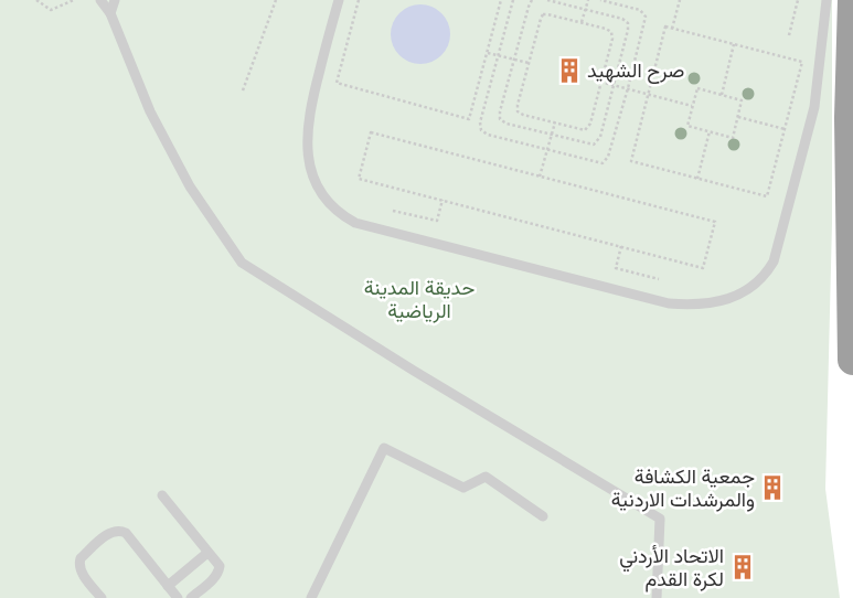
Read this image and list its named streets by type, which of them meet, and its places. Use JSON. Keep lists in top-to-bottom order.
{
  "parks": ["حديقة المدينة الرياضية"],
  "places": {
    "building": ["صرح الشهيد", "جمعية الكشافة والمرشدات الاردنية", "الاتحاد الأردني لكرة القدم"]
  }
}
